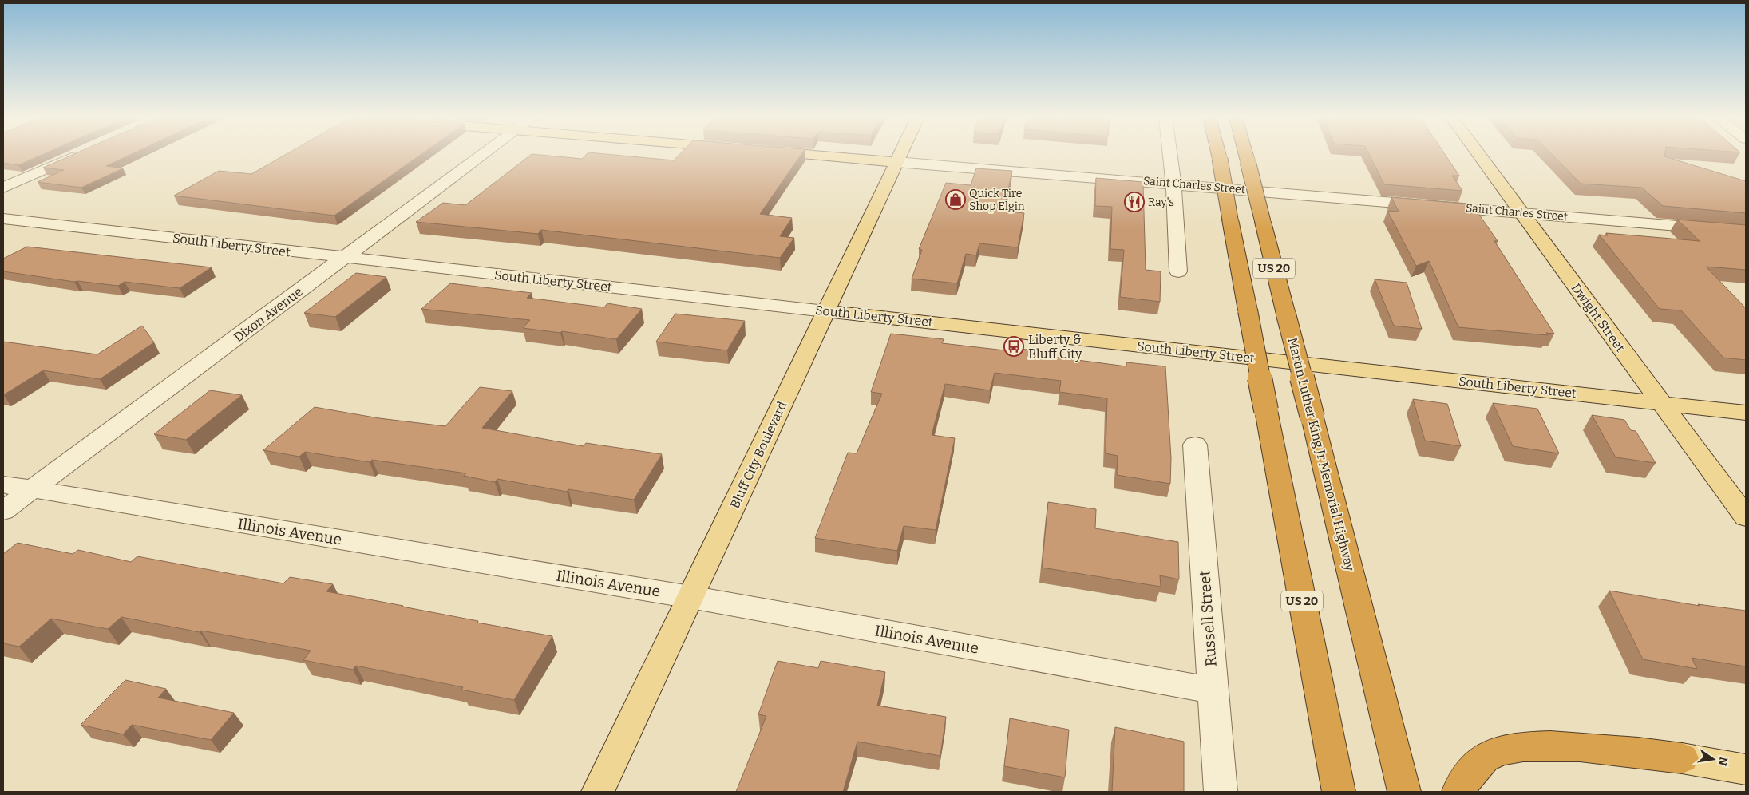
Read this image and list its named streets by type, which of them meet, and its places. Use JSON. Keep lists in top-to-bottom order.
{
  "streets": {
    "highway": ["US 20", "Martin Luther King Jr Memorial Highway"],
    "main road": [
      "Saint Charles Street",
      "South Liberty Street",
      "Dwight Street",
      "Bluff City Boulevard"
    ],
    "street": ["Dixon Avenue", "Illinois Avenue", "Russell Street"]
  },
  "crossings": [
    ["Saint Charles Street", "Dwight Street"],
    ["Saint Charles Street", "Bluff City Boulevard"],
    ["South Liberty Street", "Dixon Avenue"],
    ["South Liberty Street", "Dwight Street"],
    ["South Liberty Street", "Bluff City Boulevard"],
    ["Dixon Avenue", "Illinois Avenue"],
    ["Bluff City Boulevard", "Illinois Avenue"],
    ["Illinois Avenue", "Russell Street"]
  ],
  "places": {
    "shop": ["Quick Tire Shop Elgin"],
    "restaurant": ["Ray's"],
    "bus stop": ["Liberty & Bluff City"]
  },
  "north": "right"
}
